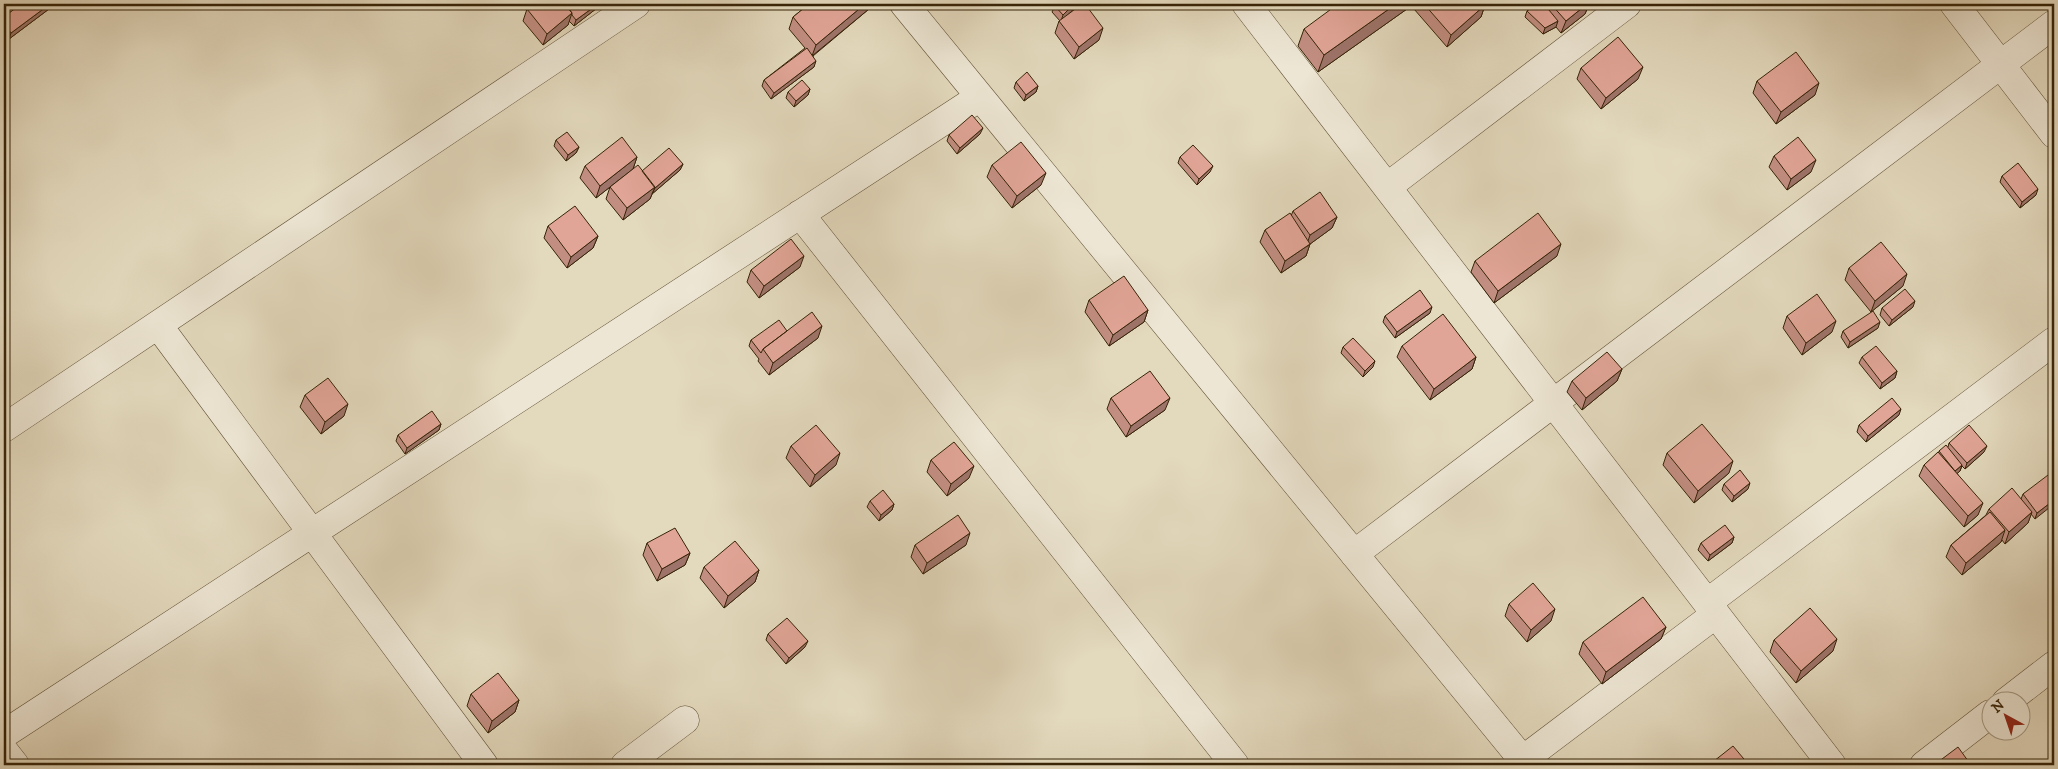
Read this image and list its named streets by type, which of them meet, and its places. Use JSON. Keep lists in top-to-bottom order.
{
  "north": "top left"
}
